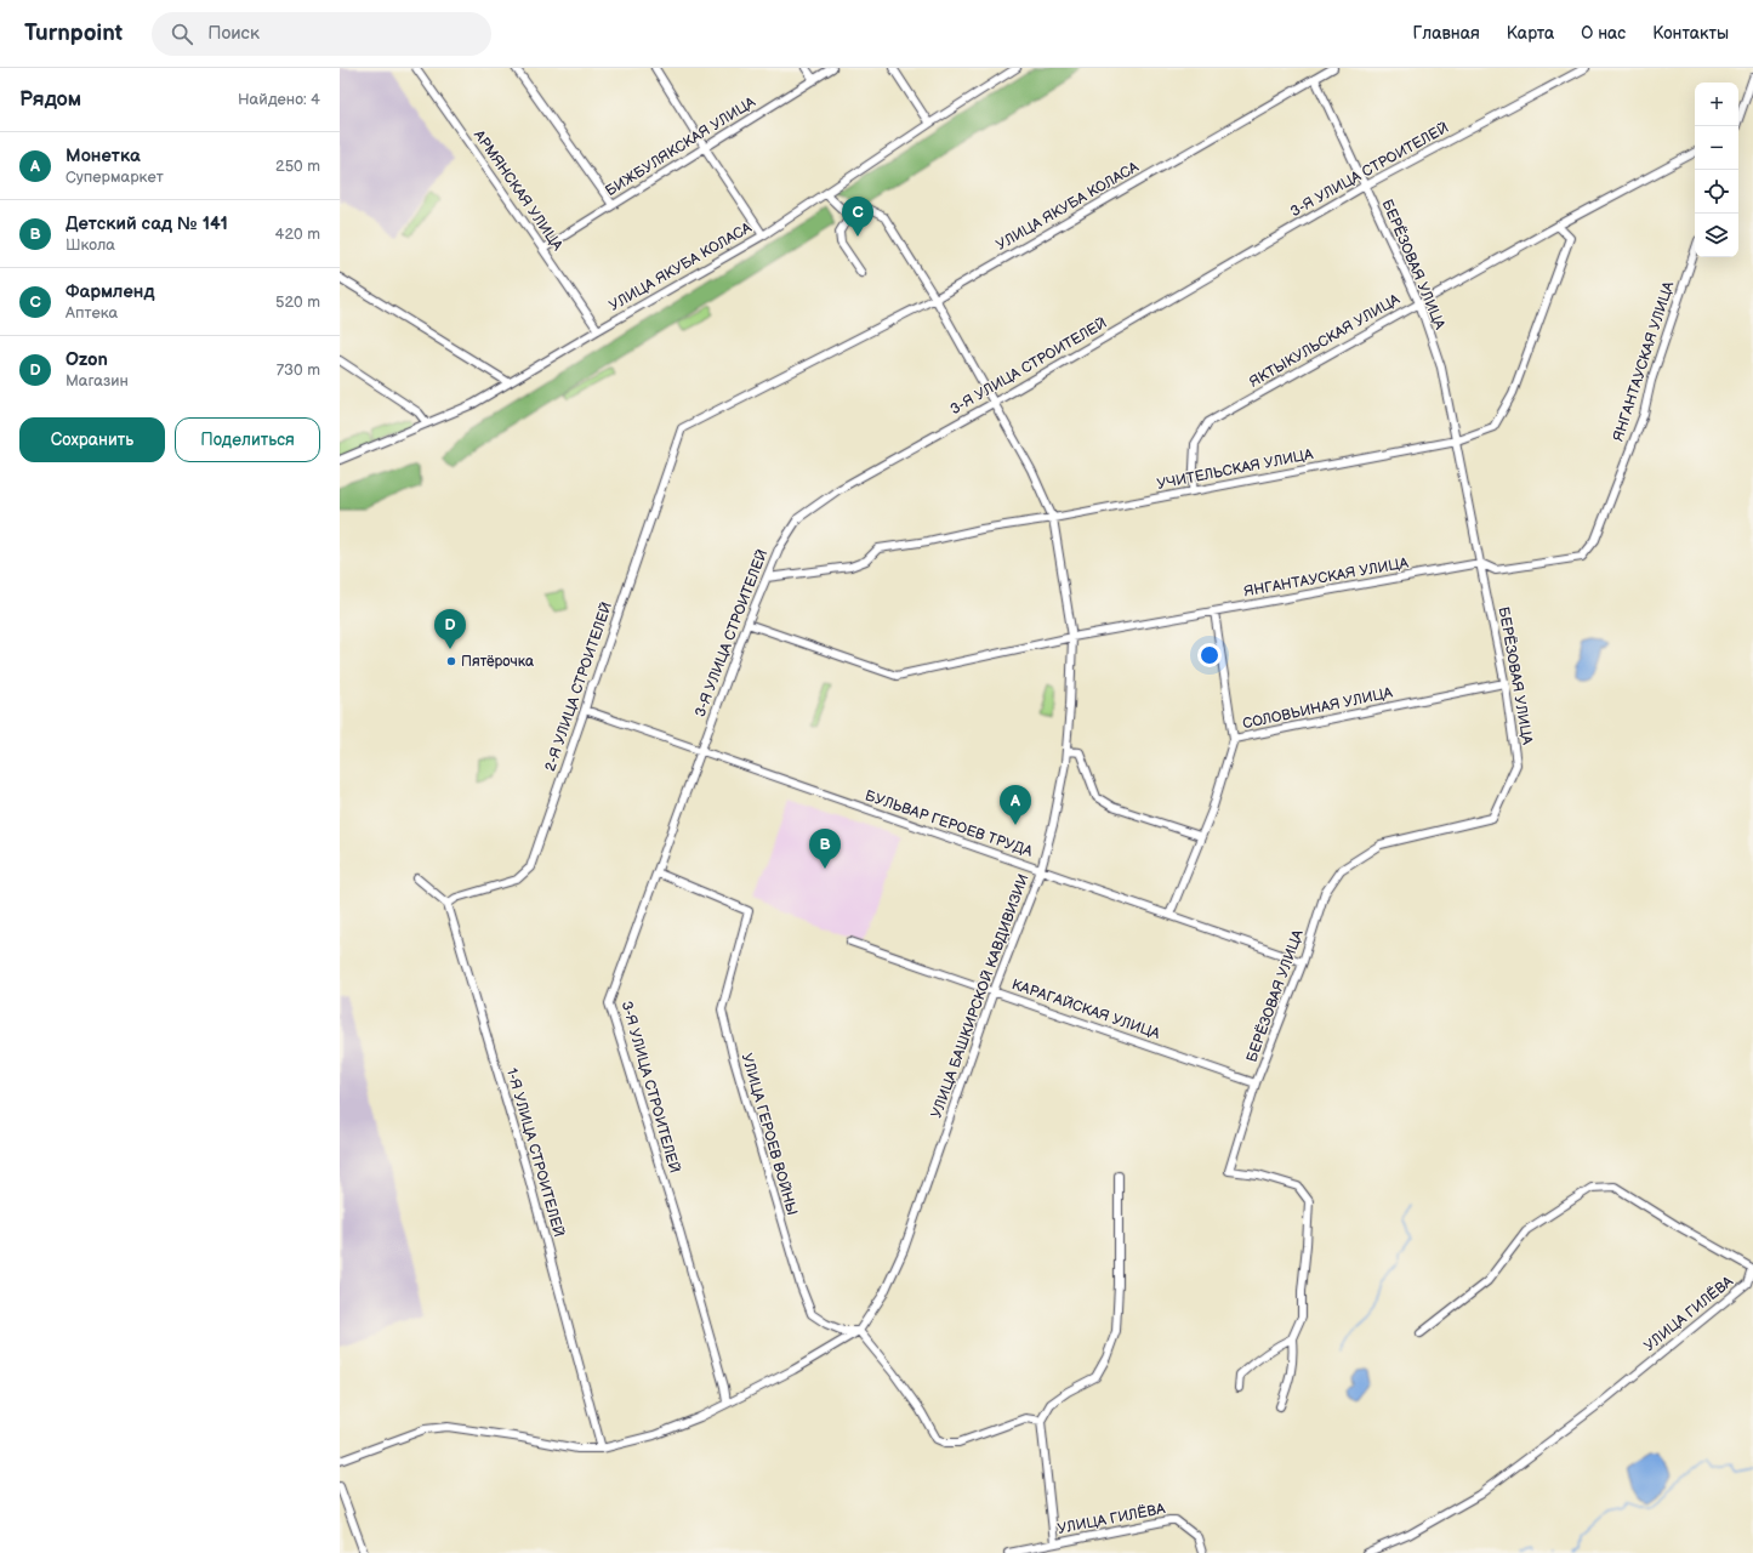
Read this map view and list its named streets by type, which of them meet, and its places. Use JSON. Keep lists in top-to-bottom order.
{
  "streets": {
    "street": [
      "БИЖБУЛЯКСКАЯ УЛИЦА",
      "3-Я УЛИЦА СТРОИТЕЛЕЙ",
      "АРМЯНСКАЯ УЛИЦА",
      "УЛИЦА ЯКУБА КОЛАСА",
      "БЕРЁЗОВАЯ УЛИЦА",
      "ЯКТЫКУЛЬСКАЯ УЛИЦА",
      "ЯНГАНТАУСКАЯ УЛИЦА",
      "УЧИТЕЛЬСКАЯ УЛИЦА",
      "2-Я УЛИЦА СТРОИТЕЛЕЙ",
      "СОЛОВЬИНАЯ УЛИЦА",
      "БУЛЬВАР ГЕРОЕВ ТРУДА",
      "УЛИЦА БАШКИРСКОЙ КАВДИВИЗИИ",
      "КАРАГАЙСКАЯ УЛИЦА",
      "УЛИЦА ГЕРОЕВ ВОЙНЫ",
      "1-Я УЛИЦА СТРОИТЕЛЕЙ",
      "УЛИЦА ГИЛЁВА"
    ]
  },
  "crossings": [
    ["БИЖБУЛЯКСКАЯ УЛИЦА", "АРМЯНСКАЯ УЛИЦА"],
    ["3-Я УЛИЦА СТРОИТЕЛЕЙ", "БЕРЁЗОВАЯ УЛИЦА"],
    ["3-Я УЛИЦА СТРОИТЕЛЕЙ", "ЯНГАНТАУСКАЯ УЛИЦА"],
    ["3-Я УЛИЦА СТРОИТЕЛЕЙ", "УЧИТЕЛЬСКАЯ УЛИЦА"],
    ["3-Я УЛИЦА СТРОИТЕЛЕЙ", "БУЛЬВАР ГЕРОЕВ ТРУДА"],
    ["3-Я УЛИЦА СТРОИТЕЛЕЙ", "УЛИЦА БАШКИРСКОЙ КАВДИВИЗИИ"],
    ["3-Я УЛИЦА СТРОИТЕЛЕЙ", "УЛИЦА ГЕРОЕВ ВОЙНЫ"],
    ["АРМЯНСКАЯ УЛИЦА", "УЛИЦА ЯКУБА КОЛАСА"],
    ["УЛИЦА ЯКУБА КОЛАСА", "БЕРЁЗОВАЯ УЛИЦА"],
    ["УЛИЦА ЯКУБА КОЛАСА", "2-Я УЛИЦА СТРОИТЕЛЕЙ"],
    ["УЛИЦА ЯКУБА КОЛАСА", "УЛИЦА БАШКИРСКОЙ КАВДИВИЗИИ"],
    ["БЕРЁЗОВАЯ УЛИЦА", "ЯКТЫКУЛЬСКАЯ УЛИЦА"],
    ["БЕРЁЗОВАЯ УЛИЦА", "ЯНГАНТАУСКАЯ УЛИЦА"],
    ["БЕРЁЗОВАЯ УЛИЦА", "УЧИТЕЛЬСКАЯ УЛИЦА"],
    ["БЕРЁЗОВАЯ УЛИЦА", "СОЛОВЬИНАЯ УЛИЦА"],
    ["БЕРЁЗОВАЯ УЛИЦА", "БУЛЬВАР ГЕРОЕВ ТРУДА"],
    ["БЕРЁЗОВАЯ УЛИЦА", "КАРАГАЙСКАЯ УЛИЦА"],
    ["ЯКТЫКУЛЬСКАЯ УЛИЦА", "УЧИТЕЛЬСКАЯ УЛИЦА"],
    ["ЯНГАНТАУСКАЯ УЛИЦА", "УЛИЦА БАШКИРСКОЙ КАВДИВИЗИИ"],
    ["УЧИТЕЛЬСКАЯ УЛИЦА", "УЛИЦА БАШКИРСКОЙ КАВДИВИЗИИ"],
    ["2-Я УЛИЦА СТРОИТЕЛЕЙ", "БУЛЬВАР ГЕРОЕВ ТРУДА"],
    ["2-Я УЛИЦА СТРОИТЕЛЕЙ", "1-Я УЛИЦА СТРОИТЕЛЕЙ"],
    ["СОЛОВЬИНАЯ УЛИЦА", "БУЛЬВАР ГЕРОЕВ ТРУДА"],
    ["БУЛЬВАР ГЕРОЕВ ТРУДА", "УЛИЦА БАШКИРСКОЙ КАВДИВИЗИИ"],
    ["УЛИЦА БАШКИРСКОЙ КАВДИВИЗИИ", "КАРАГАЙСКАЯ УЛИЦА"],
    ["УЛИЦА БАШКИРСКОЙ КАВДИВИЗИИ", "УЛИЦА ГЕРОЕВ ВОЙНЫ"],
    ["УЛИЦА БАШКИРСКОЙ КАВДИВИЗИИ", "1-Я УЛИЦА СТРОИТЕЛЕЙ"]
  ],
  "places": ["Пятёрочка"],
  "page": {
    "header": "Turnpoint",
    "search": "Поиск",
    "nav": [
      "Главная",
      "Карта",
      "О нас",
      "Контакты"
    ],
    "heading": ["Рядом", "Найдено: 4"],
    "map_buttons": ["+", "−"],
    "list": [
      {
        "mark": "A",
        "name": "Монетка",
        "note": "Супермаркет",
        "value": "250 m"
      },
      {
        "mark": "B",
        "name": "Детский сад № 141",
        "note": "Школа",
        "value": "420 m"
      },
      {
        "mark": "C",
        "name": "Фармленд",
        "note": "Аптека",
        "value": "520 m"
      },
      {
        "mark": "D",
        "name": "Ozon",
        "note": "Магазин",
        "value": "730 m"
      }
    ],
    "pins": [
      "C",
      "D",
      "A",
      "B"
    ],
    "buttons": ["Сохранить", "Поделиться"]
  }
}
